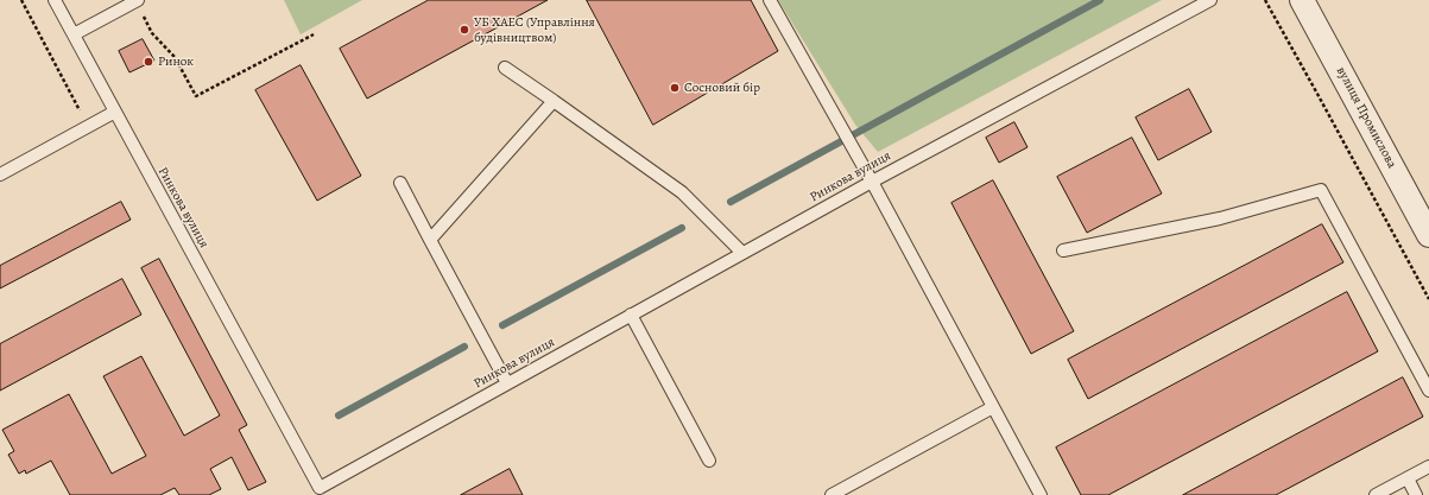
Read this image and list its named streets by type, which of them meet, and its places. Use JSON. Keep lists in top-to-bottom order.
{
  "streets": {
    "street": ["вулиця Промислова"],
    "lane": ["Ринкова вулиця"]
  },
  "places": ["УБ ХАЕС (Управління будівництвом)", "Ринок", "Сосновий бір"]
}
